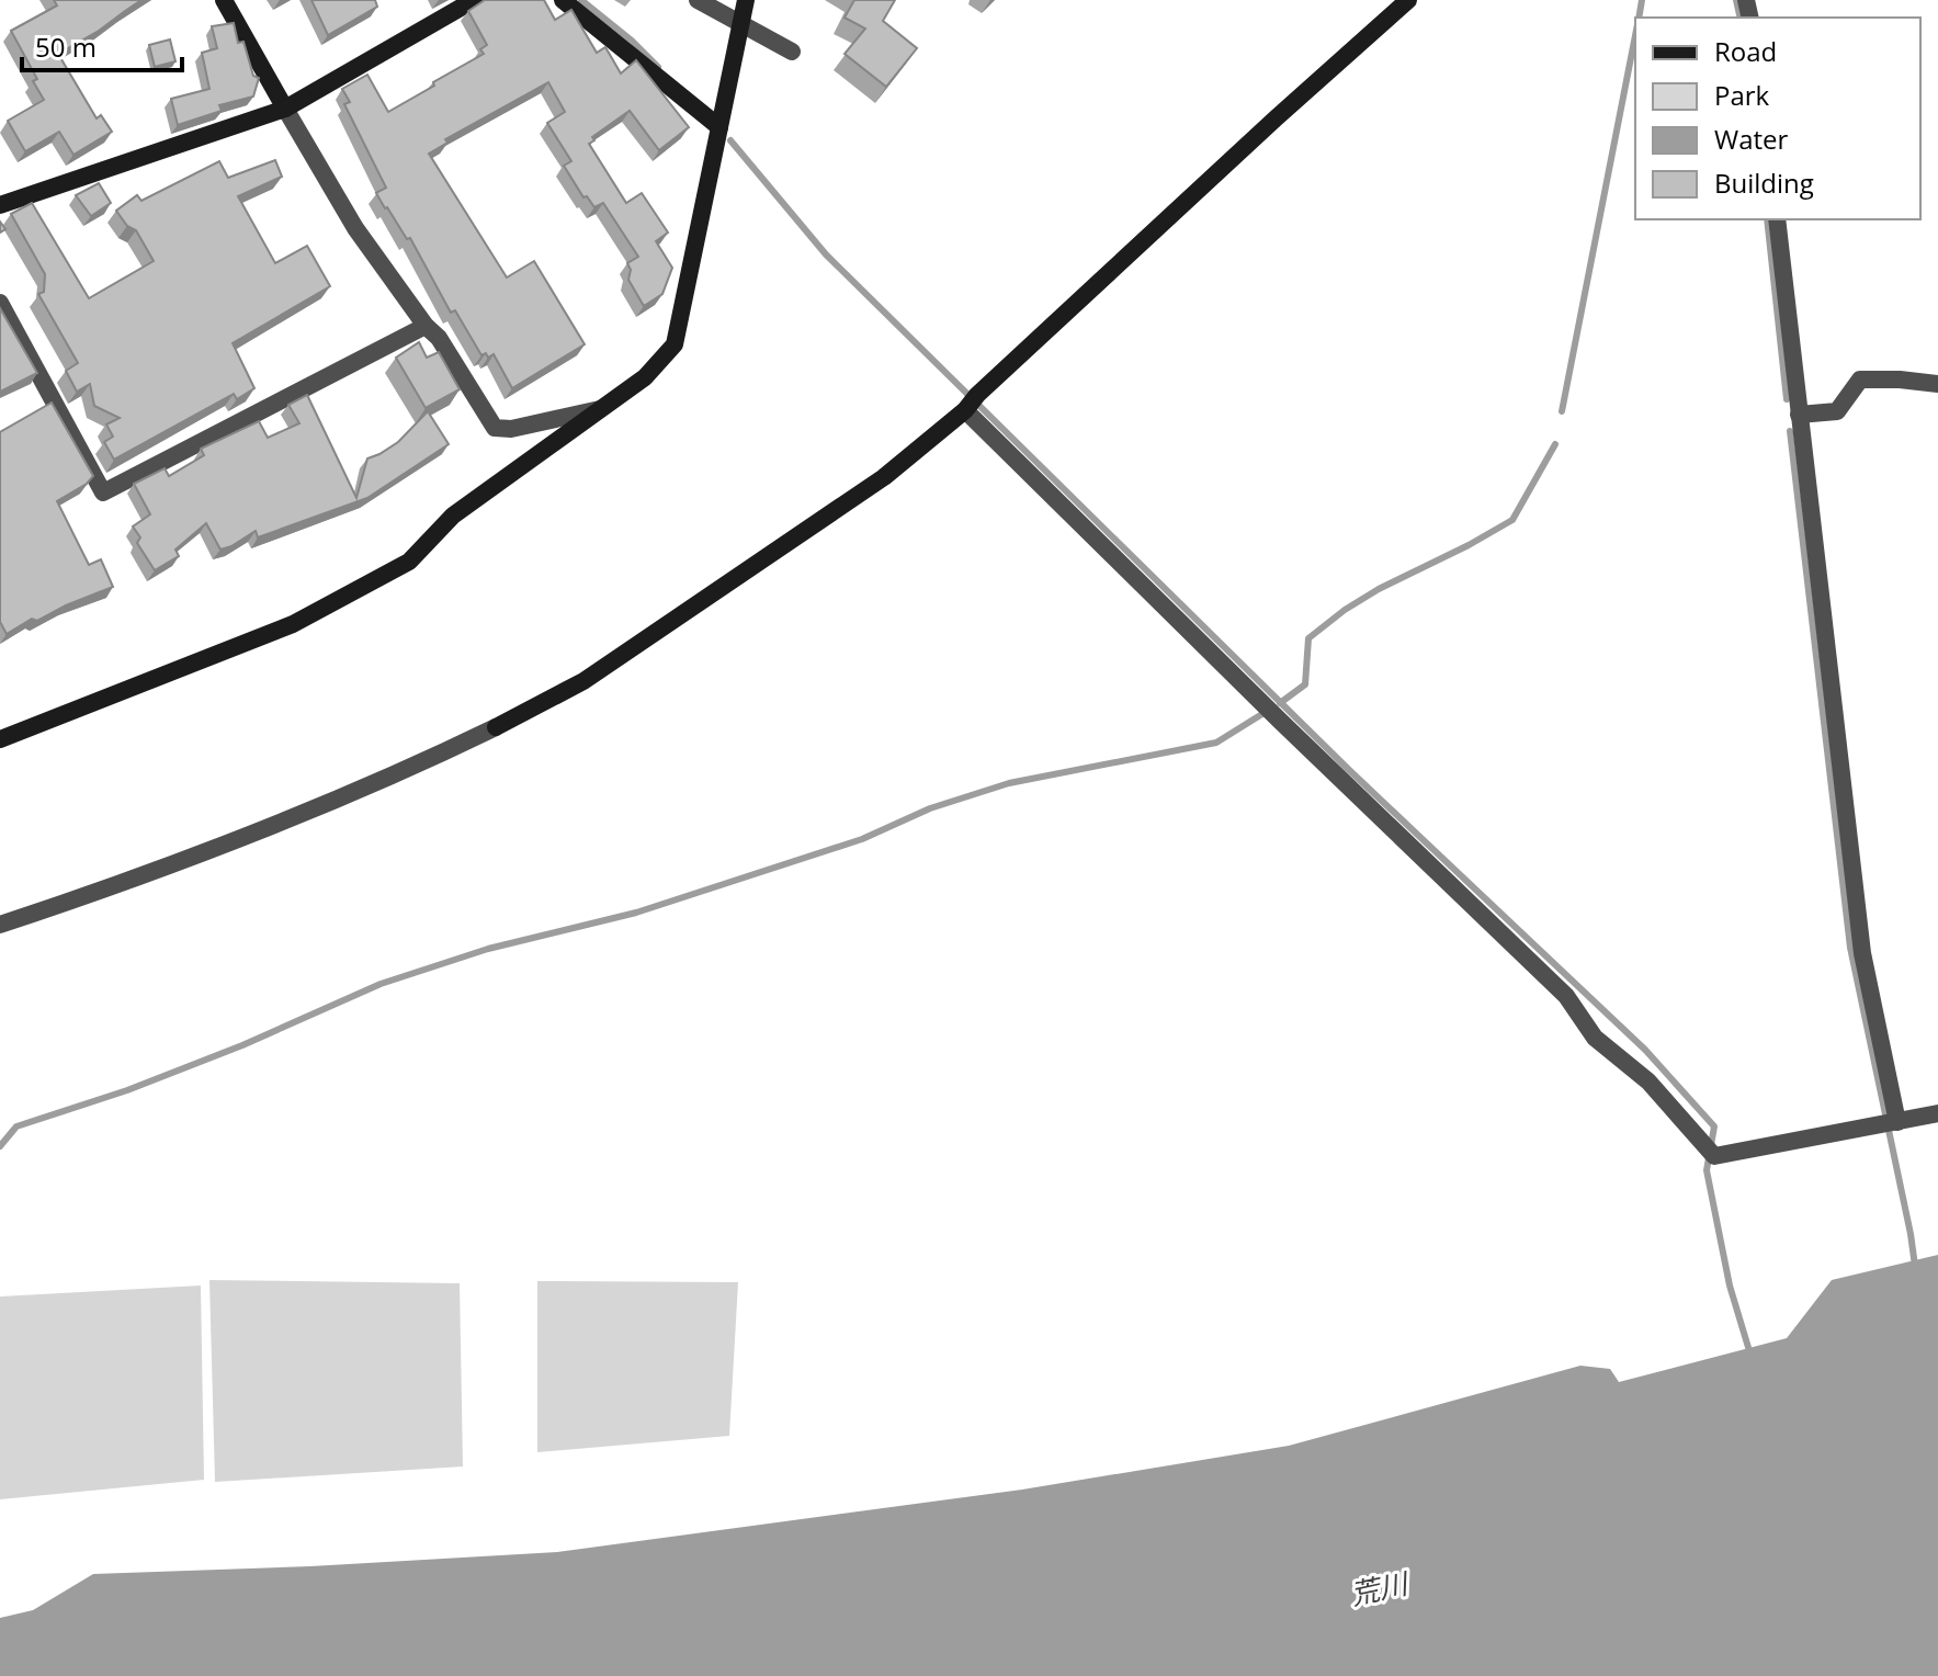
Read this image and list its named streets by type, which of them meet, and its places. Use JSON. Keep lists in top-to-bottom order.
{
  "water": ["荒川"],
  "legend": [
    "Road",
    "Park",
    "Water",
    "Building"
  ],
  "scale_bar": "50 m"
}
